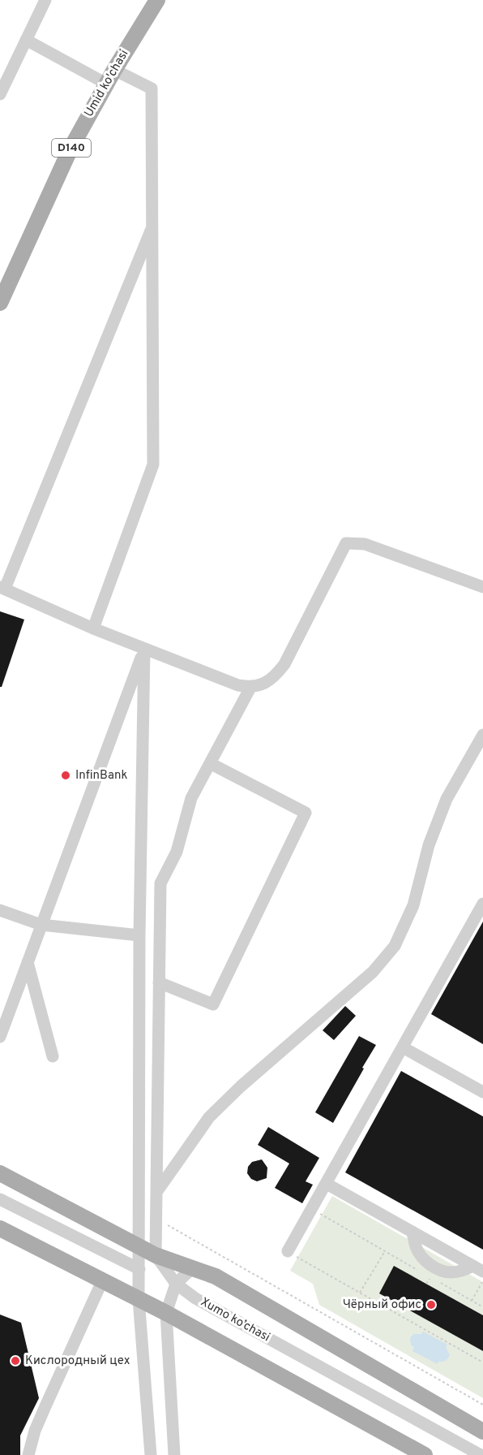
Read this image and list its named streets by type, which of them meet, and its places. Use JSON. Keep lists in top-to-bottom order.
{
  "streets": {
    "main road": ["Umid ko'chasi", "D140", "Xumo ko’chasi"]
  },
  "places": ["InfinBank", "Чёрный офис", "Кислородный цех"]
}
